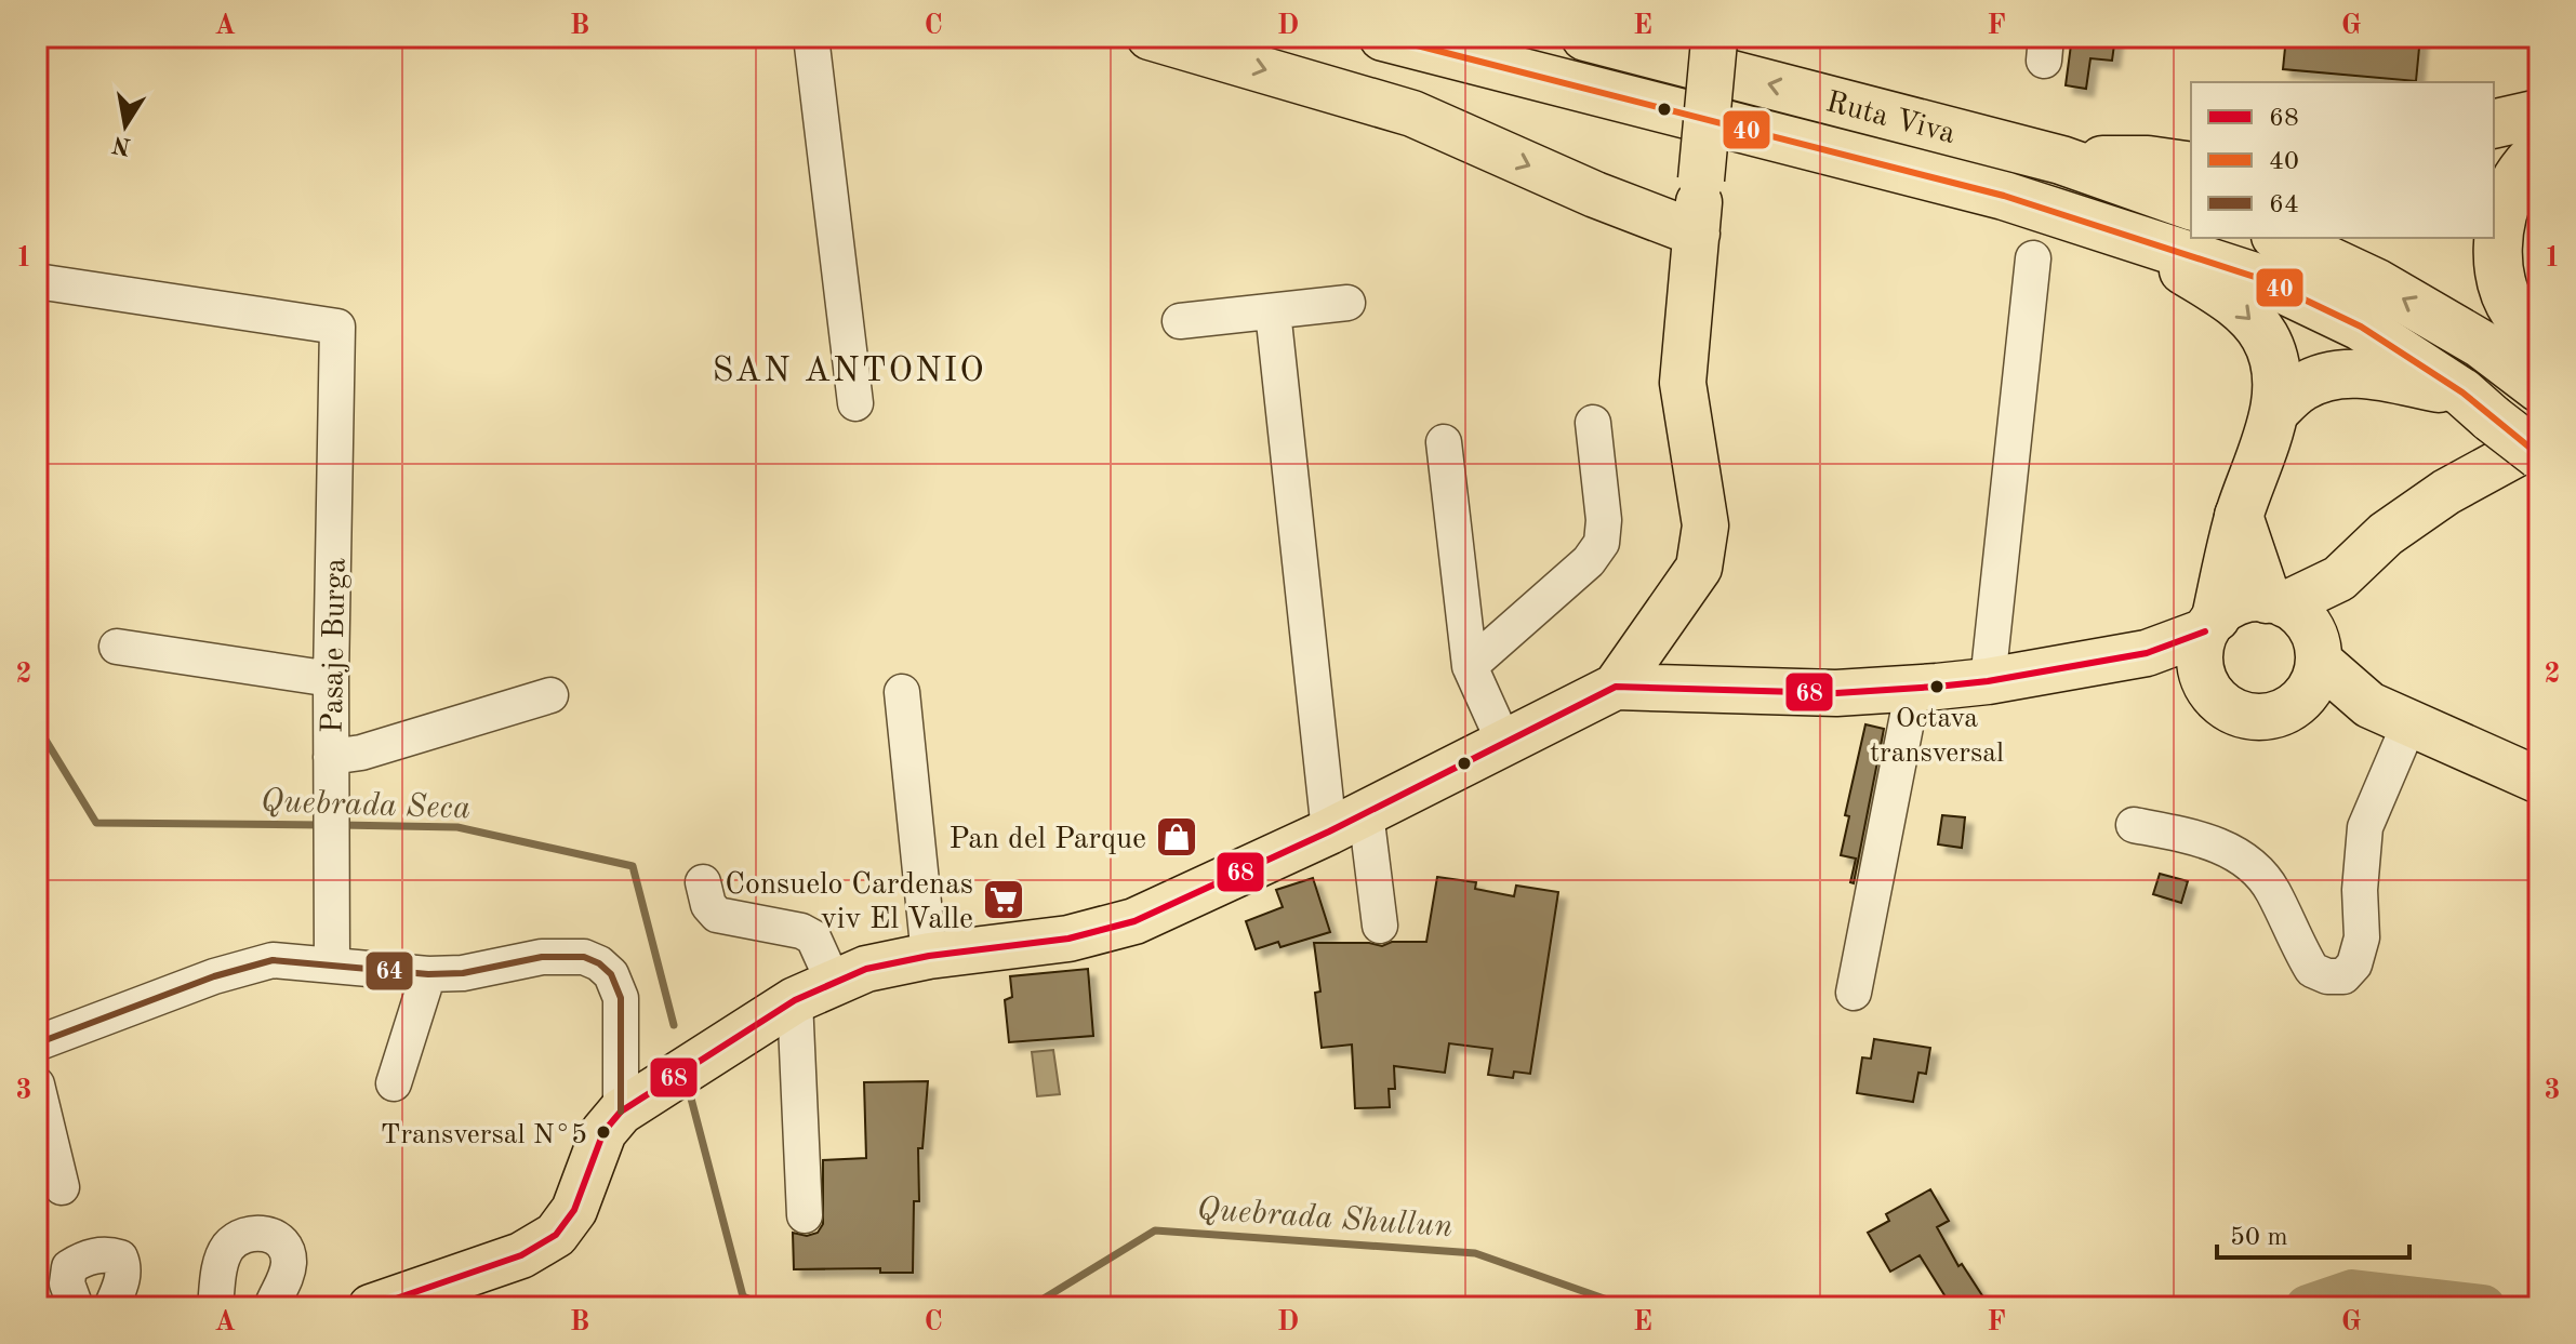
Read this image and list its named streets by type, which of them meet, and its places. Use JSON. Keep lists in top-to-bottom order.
{
  "streets": {
    "highway": ["Ruta Viva"],
    "street": ["Pasaje Burga"]
  },
  "districts": ["SAN ANTONIO"],
  "water": ["Quebrada Seca", "Quebrada Shullun"],
  "places": {
    "other": ["Octava transversal", "Transversal N°5"],
    "shop": ["Pan del Parque"],
    "supermarket": ["Consuelo Cardenas viv El Valle"]
  },
  "lines": ["transit line 40", "transit line 68", "transit line 64"],
  "legend": ["68", "40", "64"],
  "scale_bar": "50 m",
  "north": "bottom",
  "grid": {
    "columns": [
      "A",
      "B",
      "C",
      "D",
      "E",
      "F",
      "G"
    ],
    "rows": ["1", "2", "3"]
  }
}
